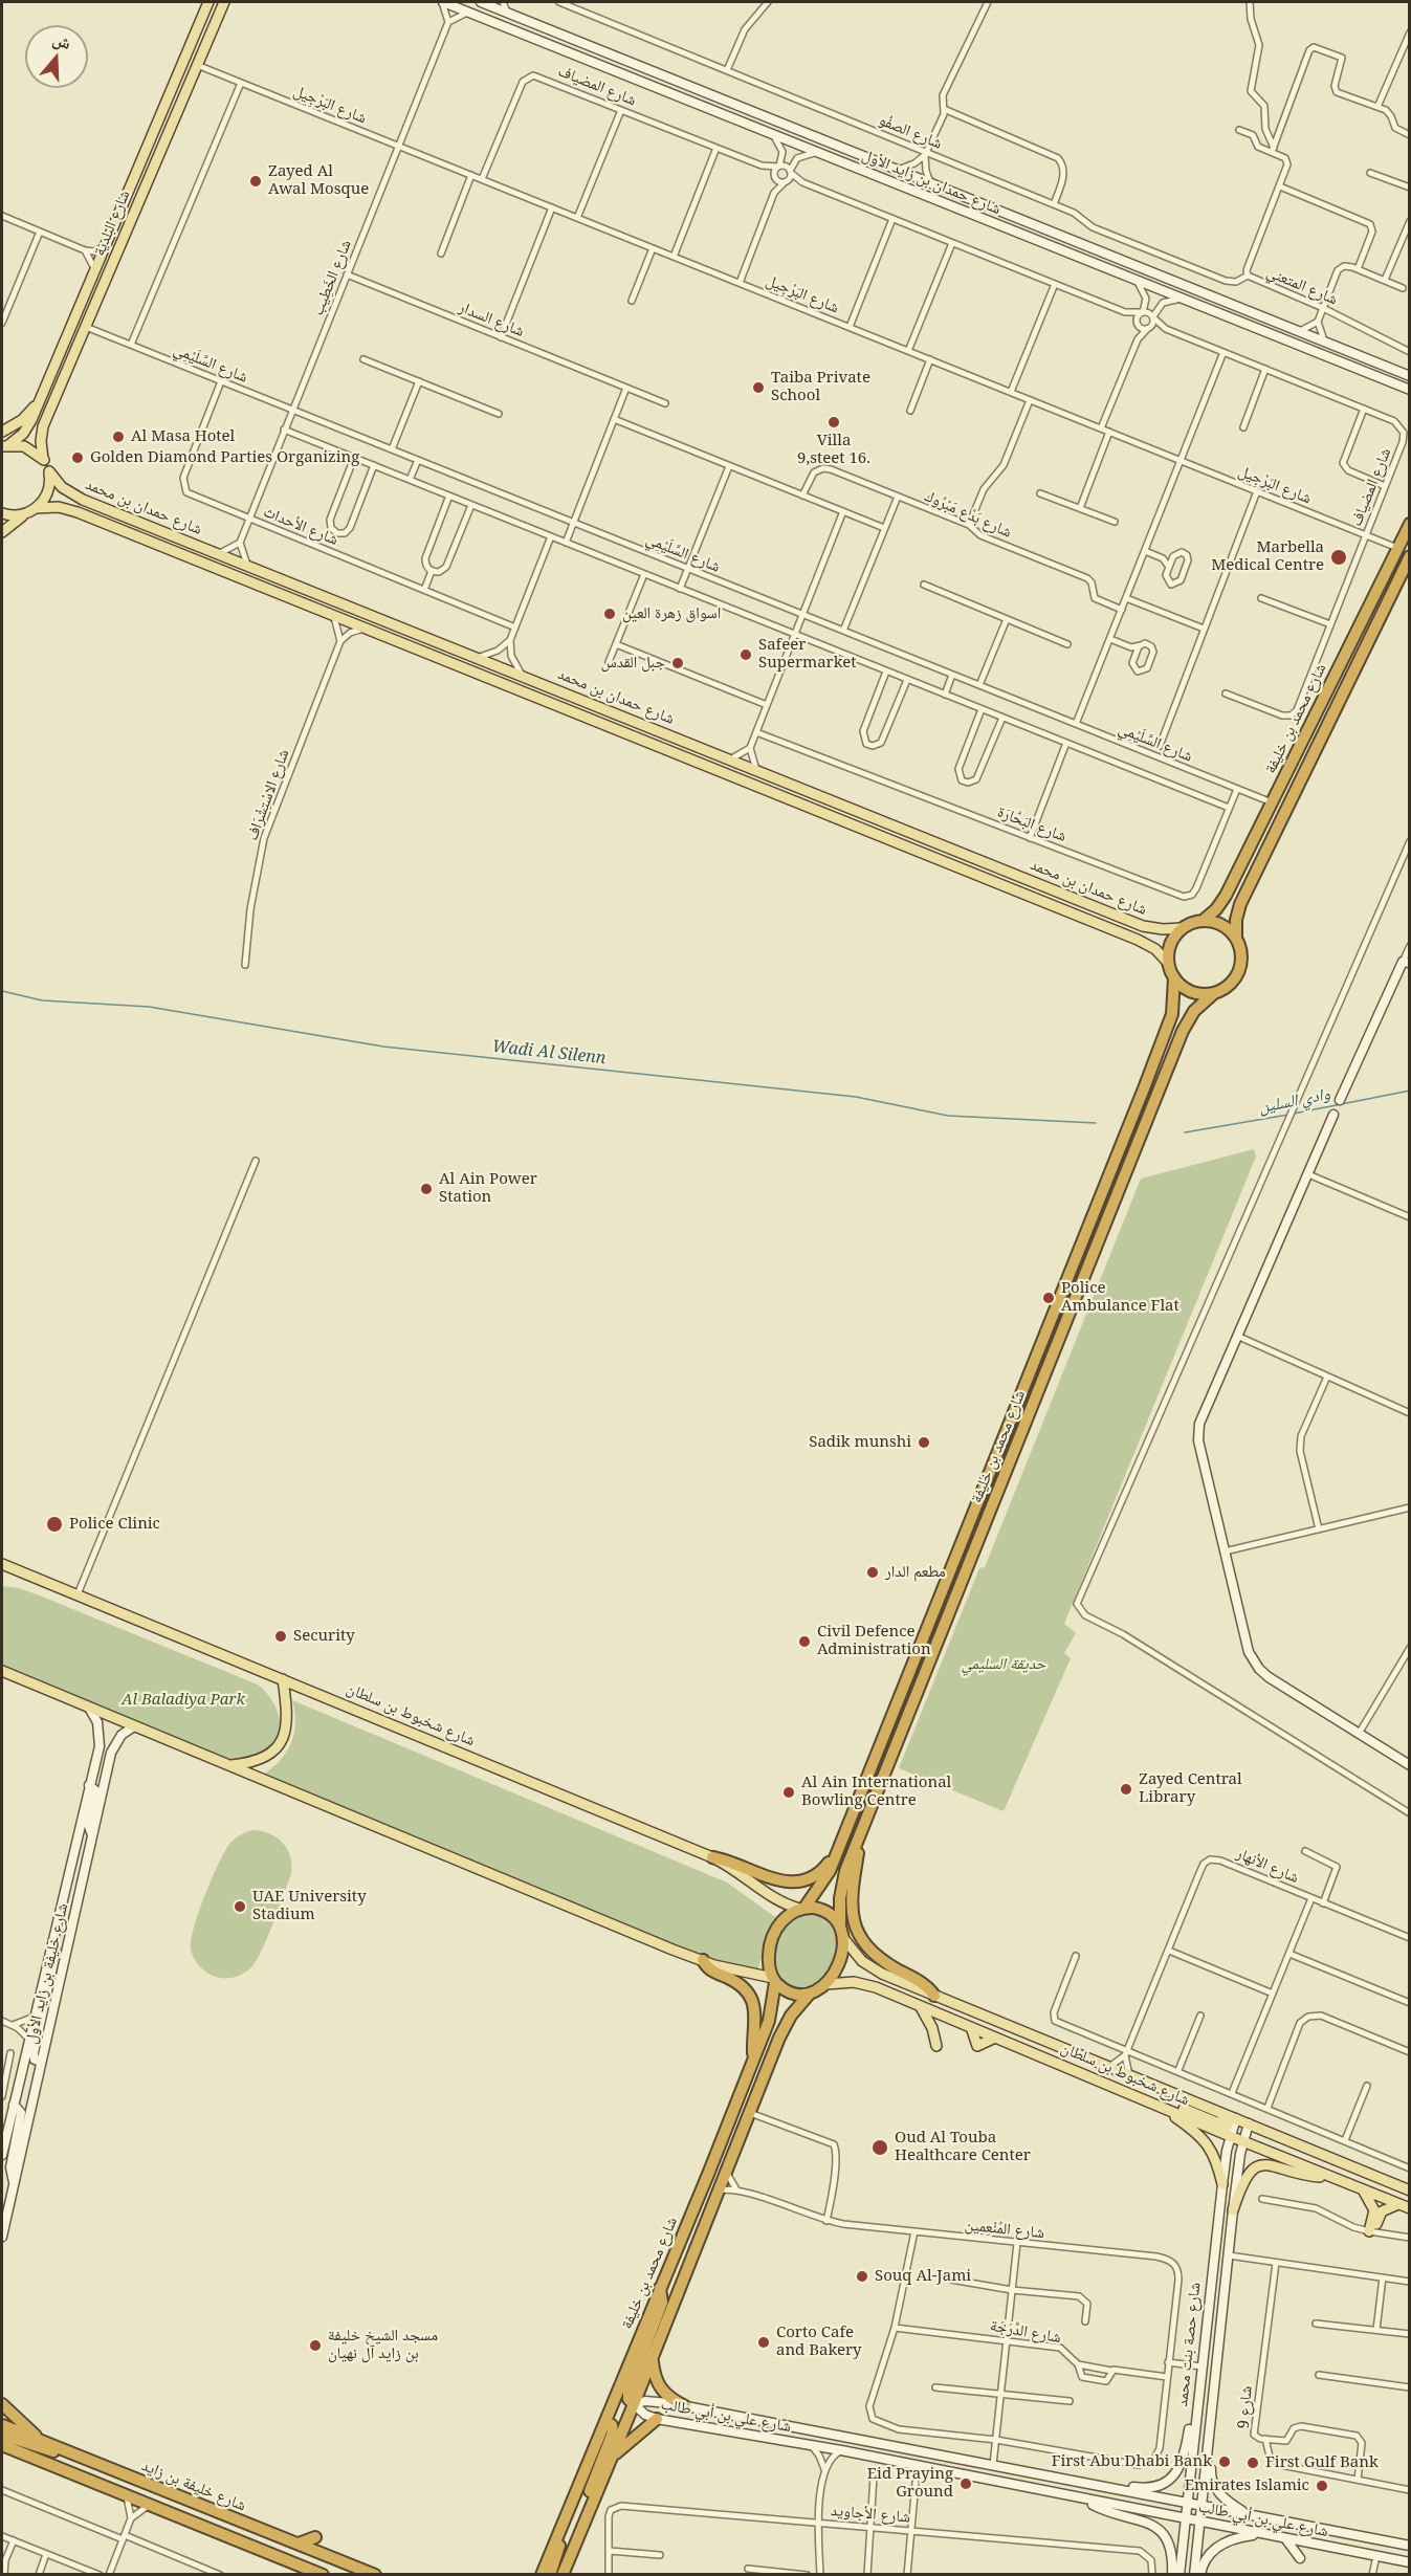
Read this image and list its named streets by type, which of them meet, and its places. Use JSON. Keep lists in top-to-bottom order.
{
  "streets": {
    "highway": ["شارع محمد بن خليفة", "شارع خليفة بن زايد"],
    "main road": [
      "شارع حمدان بن زايد الأول",
      "شارع البلدية",
      "شارع حمدان بن محمد",
      "شارع شخبوط بن سلطان",
      "شارع خليفة بن زايد الأول",
      "شارع حصة بنت محمد",
      "شارع علي بن أبي طالب"
    ],
    "street": [
      "شارع المضياف",
      "شارع البَرْجِيل",
      "شارع الصفُو",
      "شارع الخَطِيب",
      "شارع المتعني",
      "شارع السدار",
      "شارع السِّلَيْمِي",
      "شارع بَدْع مَبْرُوك",
      "شارع الأحداث",
      "شارع الاسْتِشْرَاف",
      "شارع البَحَّارَة",
      "شارع الأنهار",
      "شارع المُنْعِمِين",
      "شارع الدَّرَجَة",
      "شارع 9",
      "شارع الأجاويد"
    ]
  },
  "crossings": [
    ["شارع المضياف", "شارع البَرْجِيل"],
    ["شارع البَرْجِيل", "شارع البلدية"],
    ["شارع البَرْجِيل", "شارع الخَطِيب"],
    ["شارع البَرْجِيل", "شارع محمد بن خليفة"],
    ["شارع الصفُو", "شارع المتعني"],
    ["شارع البلدية", "شارع السِّلَيْمِي"],
    ["شارع البلدية", "شارع حمدان بن محمد"],
    ["شارع الخَطِيب", "شارع السدار"],
    ["شارع الخَطِيب", "شارع السِّلَيْمِي"],
    ["شارع الخَطِيب", "شارع الأحداث"],
    ["شارع السِّلَيْمِي", "شارع الأحداث"],
    ["شارع السِّلَيْمِي", "شارع محمد بن خليفة"],
    ["شارع السِّلَيْمِي", "شارع البَحَّارَة"],
    ["شارع حمدان بن محمد", "شارع محمد بن خليفة"],
    ["شارع محمد بن خليفة", "شارع شخبوط بن سلطان"],
    ["شارع محمد بن خليفة", "شارع المُنْعِمِين"],
    ["شارع محمد بن خليفة", "شارع علي بن أبي طالب"],
    ["شارع شخبوط بن سلطان", "شارع حصة بنت محمد"],
    ["شارع المُنْعِمِين", "شارع الدَّرَجَة"],
    ["شارع حصة بنت محمد", "شارع علي بن أبي طالب"]
  ],
  "water": ["Wadi Al Silenn", "وادي السلين"],
  "parks": ["حديقة السليمي", "Al Baladiya Park"],
  "places": [
    "Zayed Al Awal Mosque",
    "Taiba Private School",
    "Villa 9,steet 16.",
    "Al Masa Hotel",
    "Golden Diamond Parties Organizing",
    "Marbella Medical Centre",
    "اسواق زهرة العين",
    "Safeer Supermarket",
    "جبل القدس",
    "Al Ain Power Station",
    "Police Ambulance Flat",
    "Sadik munshi",
    "Police Clinic",
    "مطعم الدار",
    "Security",
    "Civil Defence Administration",
    "Zayed Central Library",
    "Al Ain International Bowling Centre",
    "UAE University Stadium",
    "Oud Al Touba Healthcare Center",
    "Souq Al-Jami",
    "Corto Cafe and Bakery",
    "مسجد الشيخ خليفة بن زايد آل نهيان",
    "First Abu Dhabi Bank",
    "First Gulf Bank",
    "Eid Praying Ground",
    "Emirates Islamic"
  ],
  "north": "top"
}
